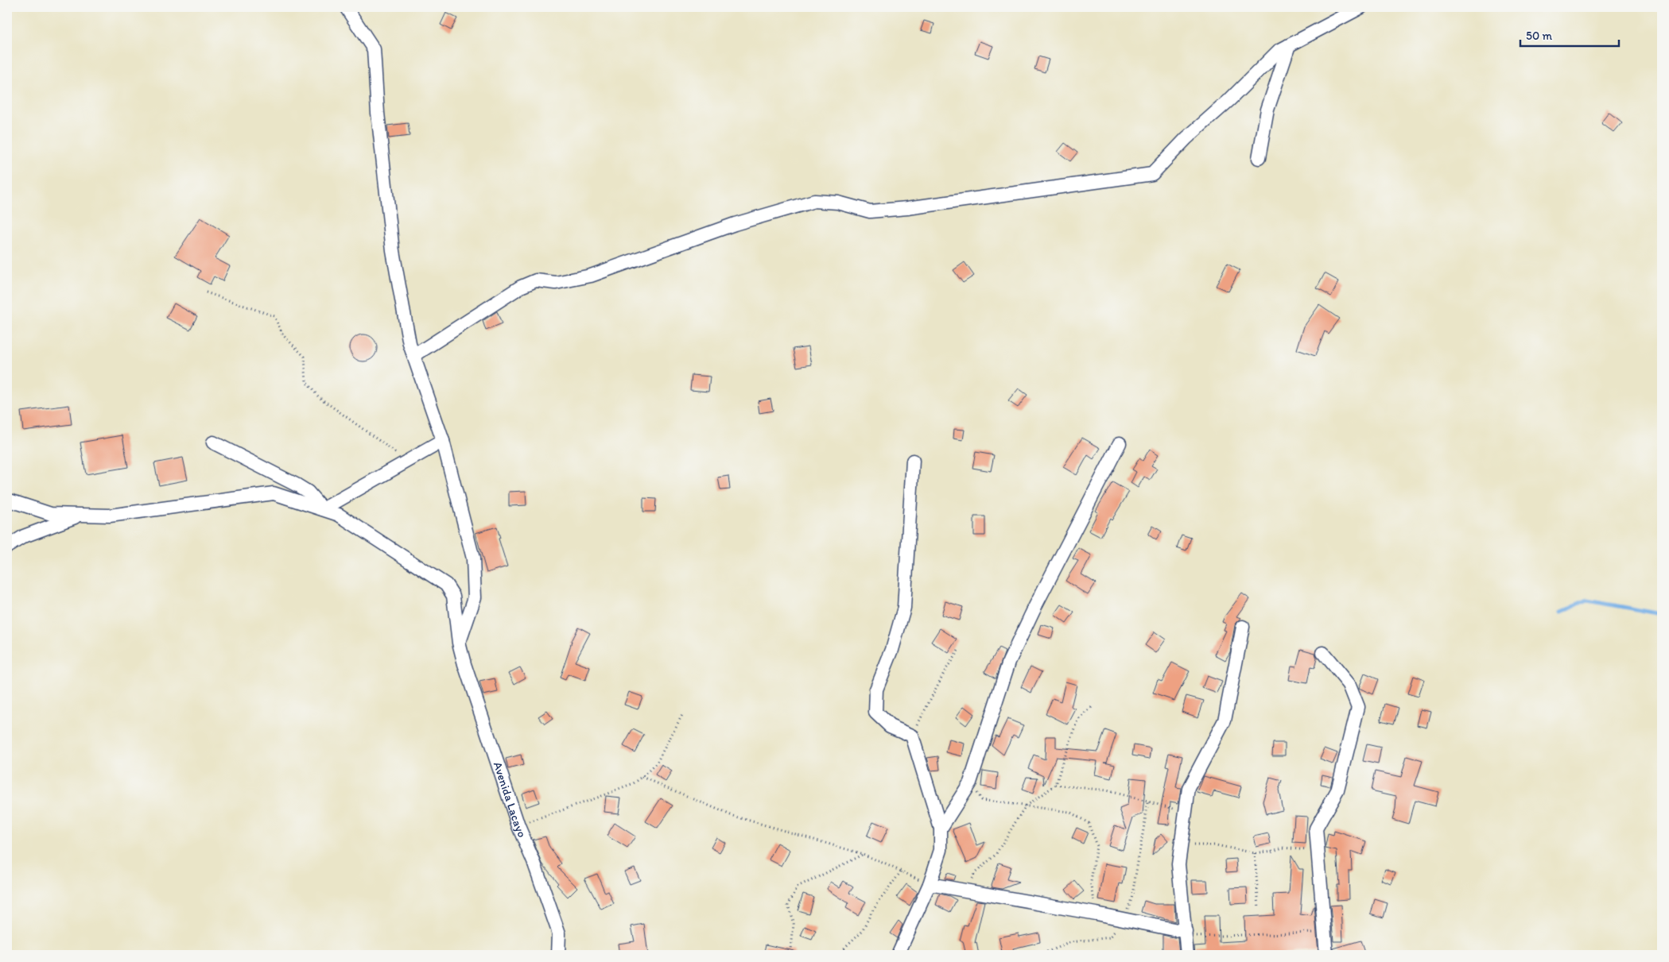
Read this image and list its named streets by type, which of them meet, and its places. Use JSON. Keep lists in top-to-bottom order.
{
  "streets": {
    "street": ["Avenida Lacayo"]
  },
  "scale_bar": "50 m"
}
